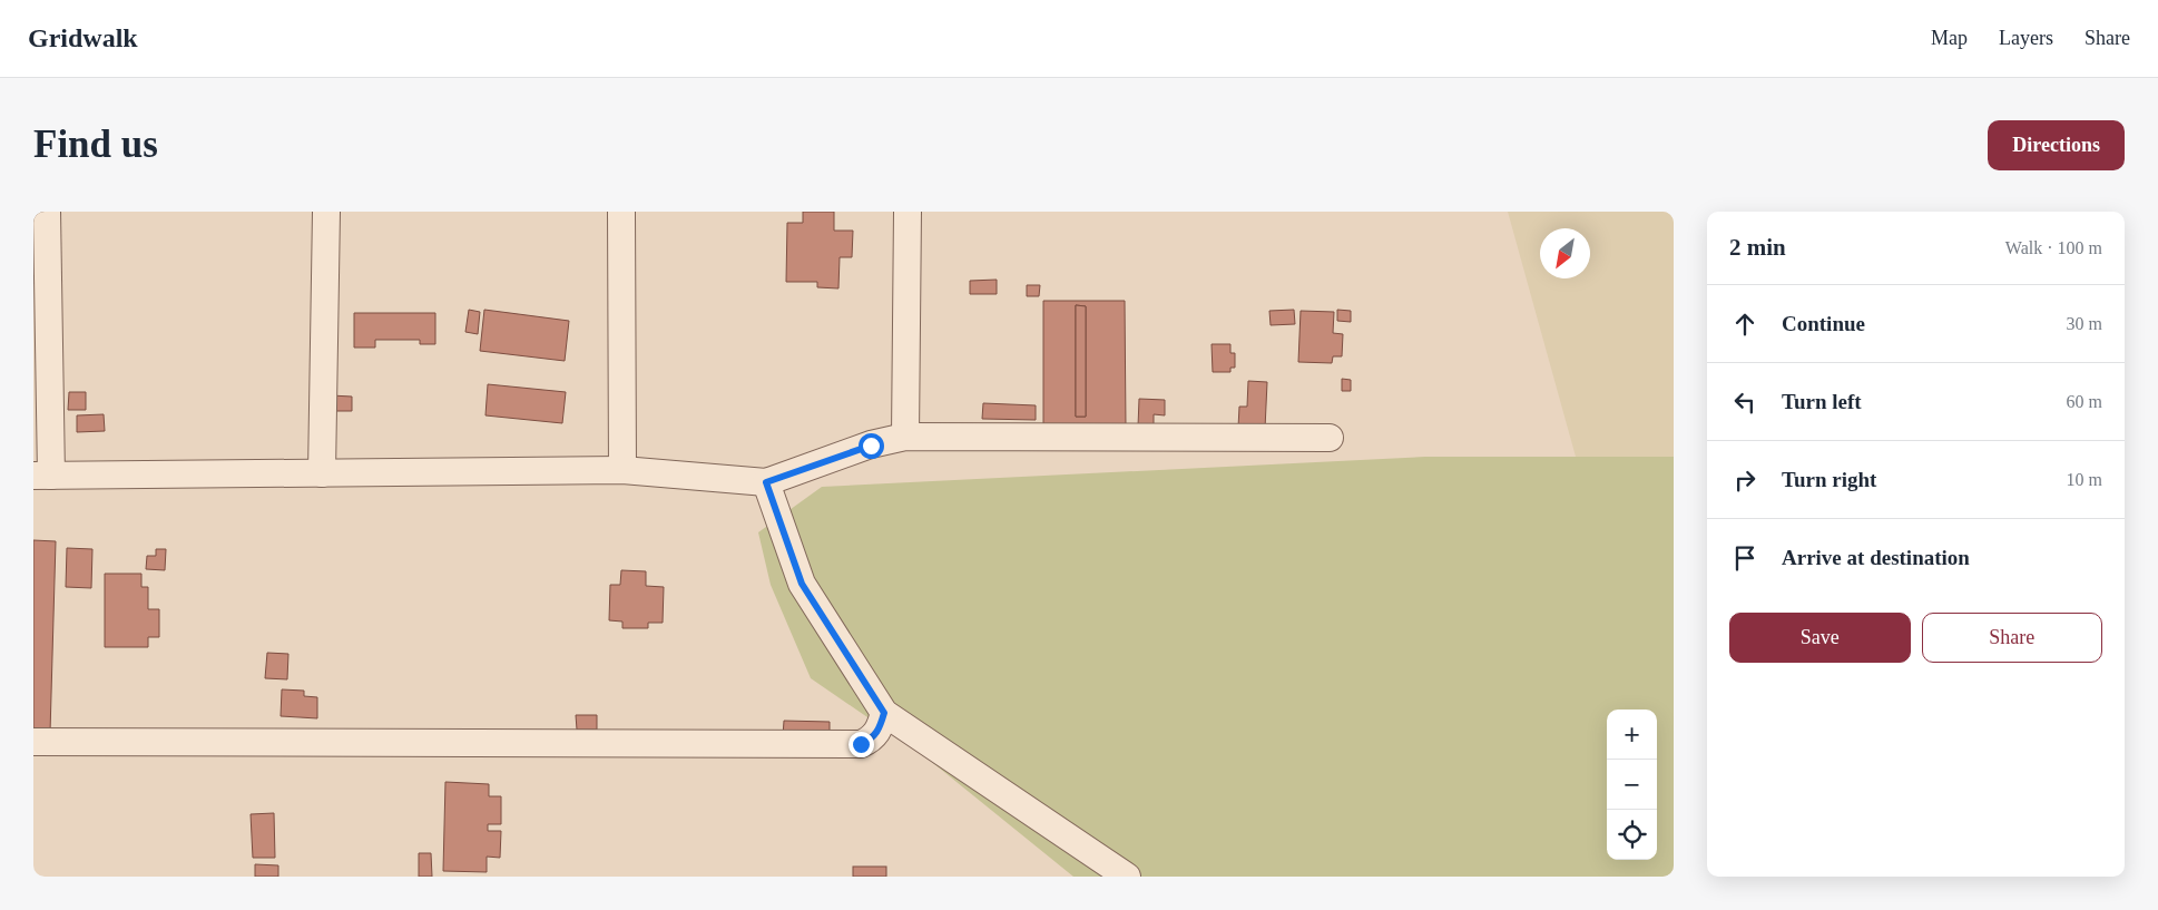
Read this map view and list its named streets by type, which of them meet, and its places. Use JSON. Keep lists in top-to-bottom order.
{
  "north": "bottom left",
  "page": {
    "header": "Gridwalk",
    "nav": ["Map", "Layers", "Share"],
    "buttons": [
      "Directions",
      ["Save", "Share"]
    ],
    "title": "Find us",
    "heading": ["2 min", "Walk · 100 m"],
    "list": [
      ["Continue", "30 m"],
      ["Turn left", "60 m"],
      ["Turn right", "10 m"],
      "Arrive at destination"
    ],
    "map_buttons": ["+", "−"]
  }
}
